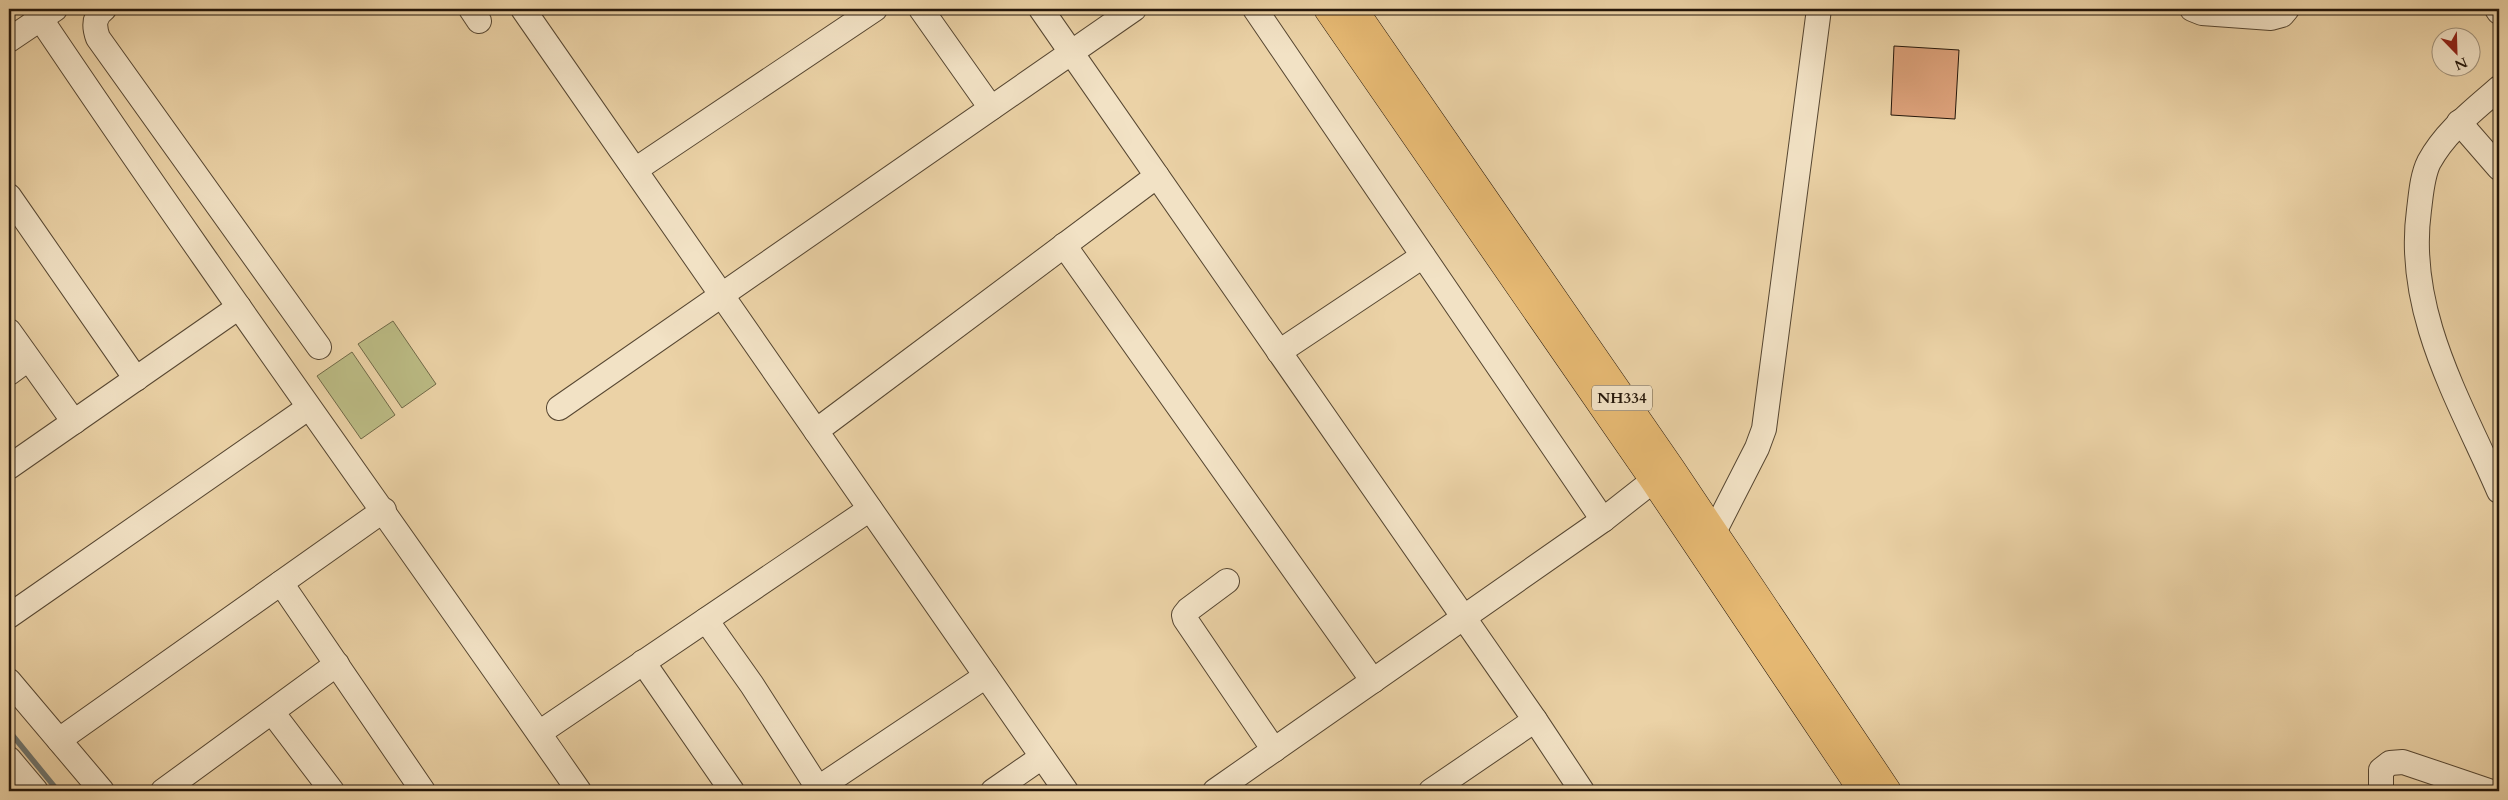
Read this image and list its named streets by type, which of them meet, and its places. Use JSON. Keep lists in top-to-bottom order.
{
  "streets": {
    "highway": ["NH334"]
  },
  "north": "bottom right"
}
